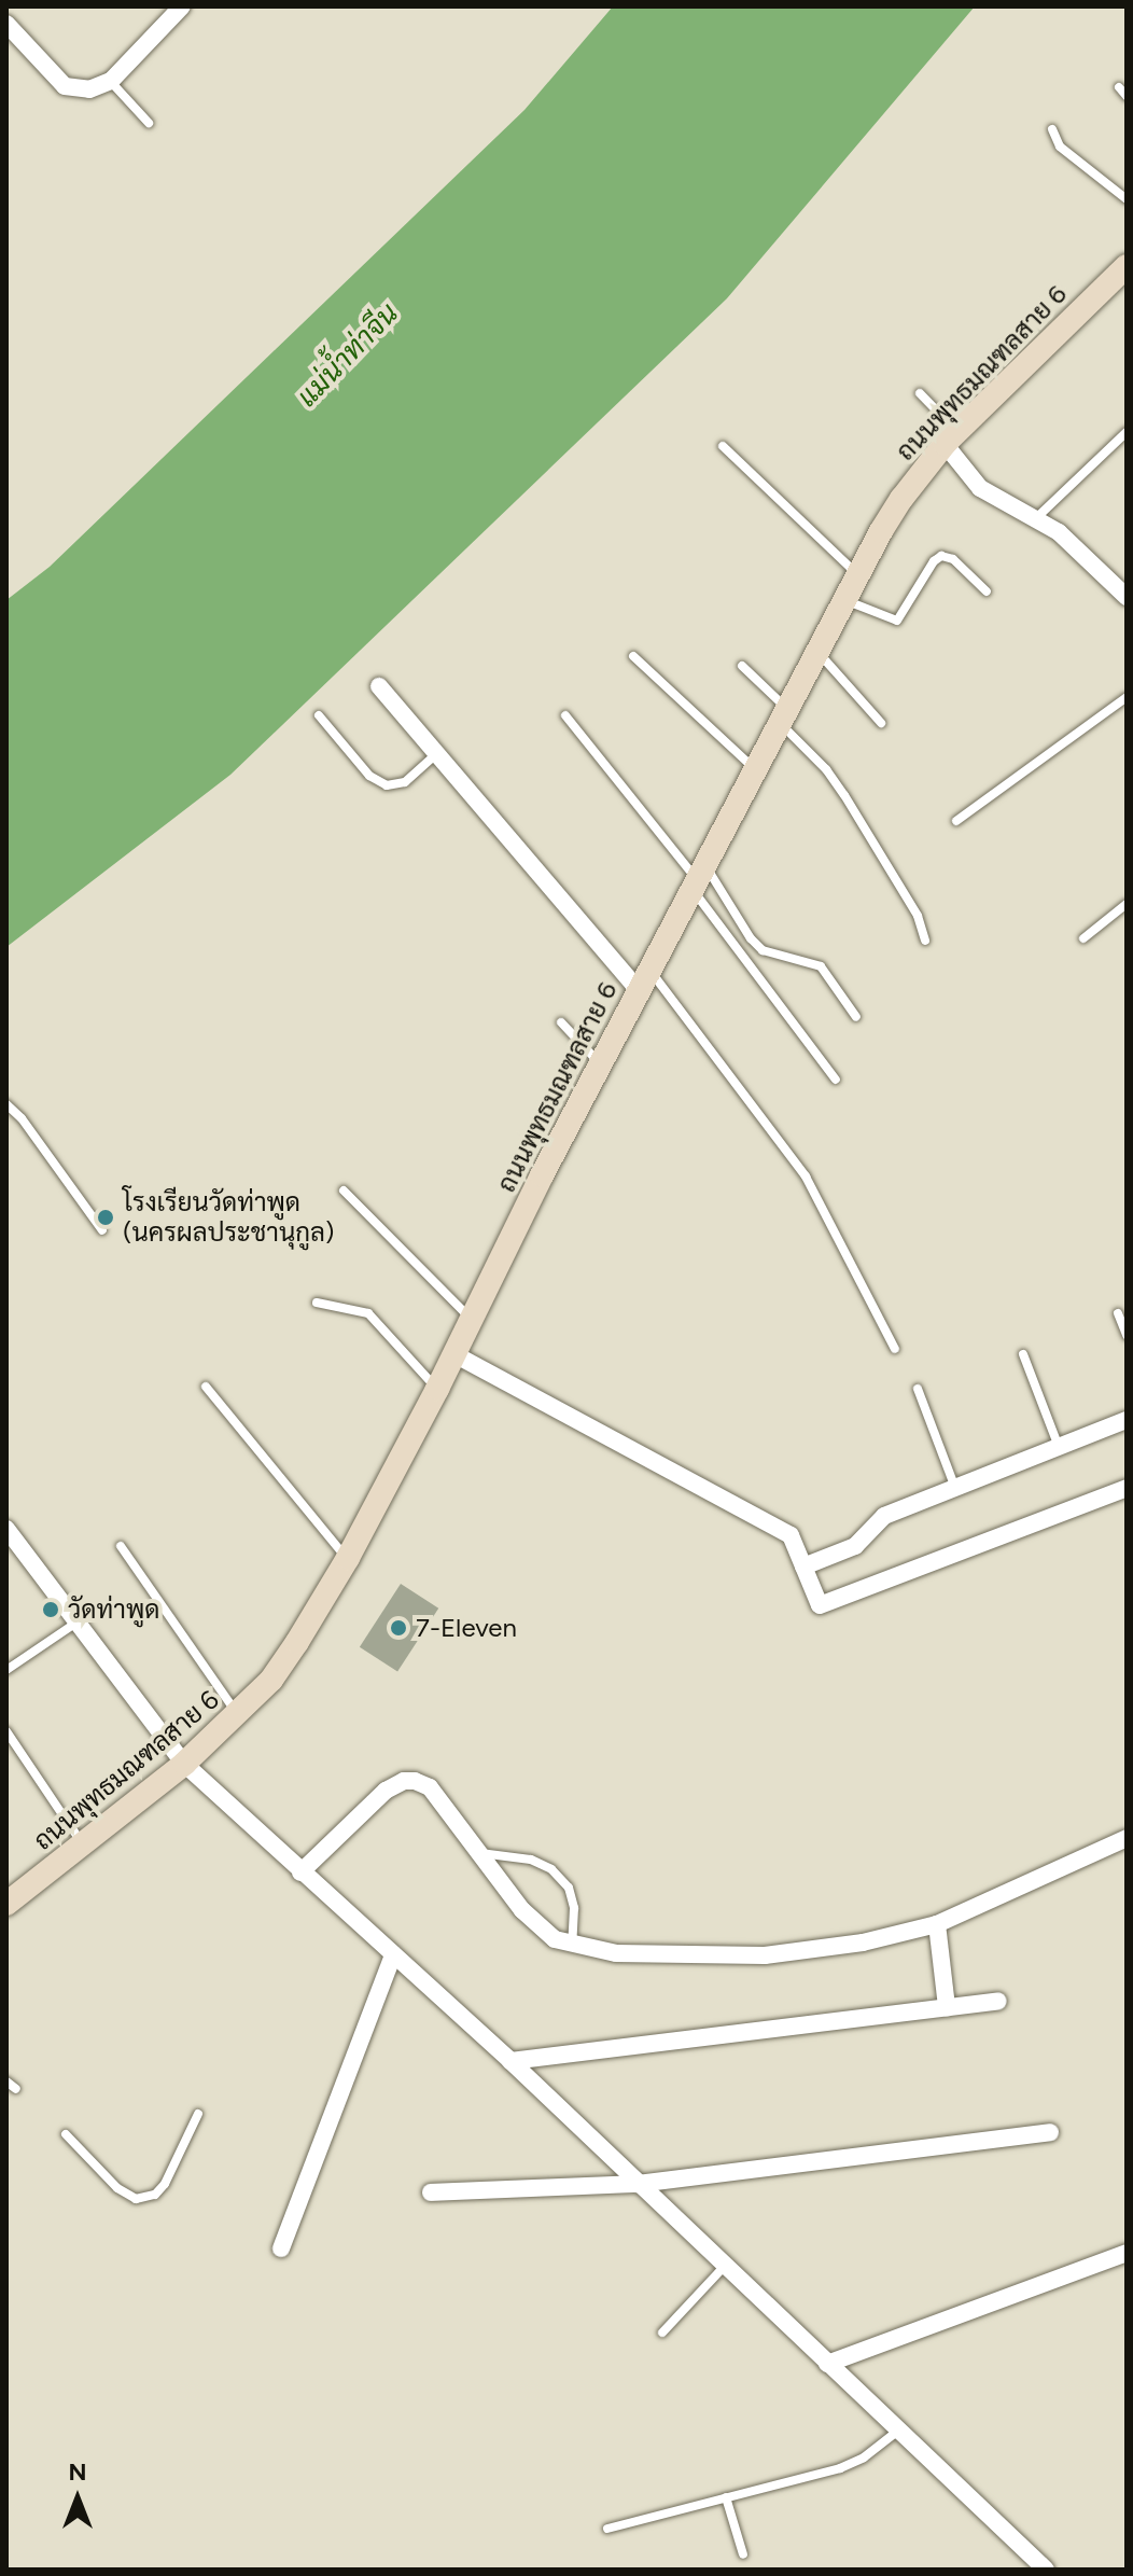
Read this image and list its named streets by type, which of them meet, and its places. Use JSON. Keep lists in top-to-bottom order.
{
  "streets": {
    "main road": ["ถนนพุทธมณฑลสาย 6"]
  },
  "water": ["แม่น้ำท่าจีน"],
  "places": ["โรงเรียนวัดท่าพูด (นครผลประชานุกูล)", "วัดท่าพูด", "7-Eleven"],
  "north": "top"
}
